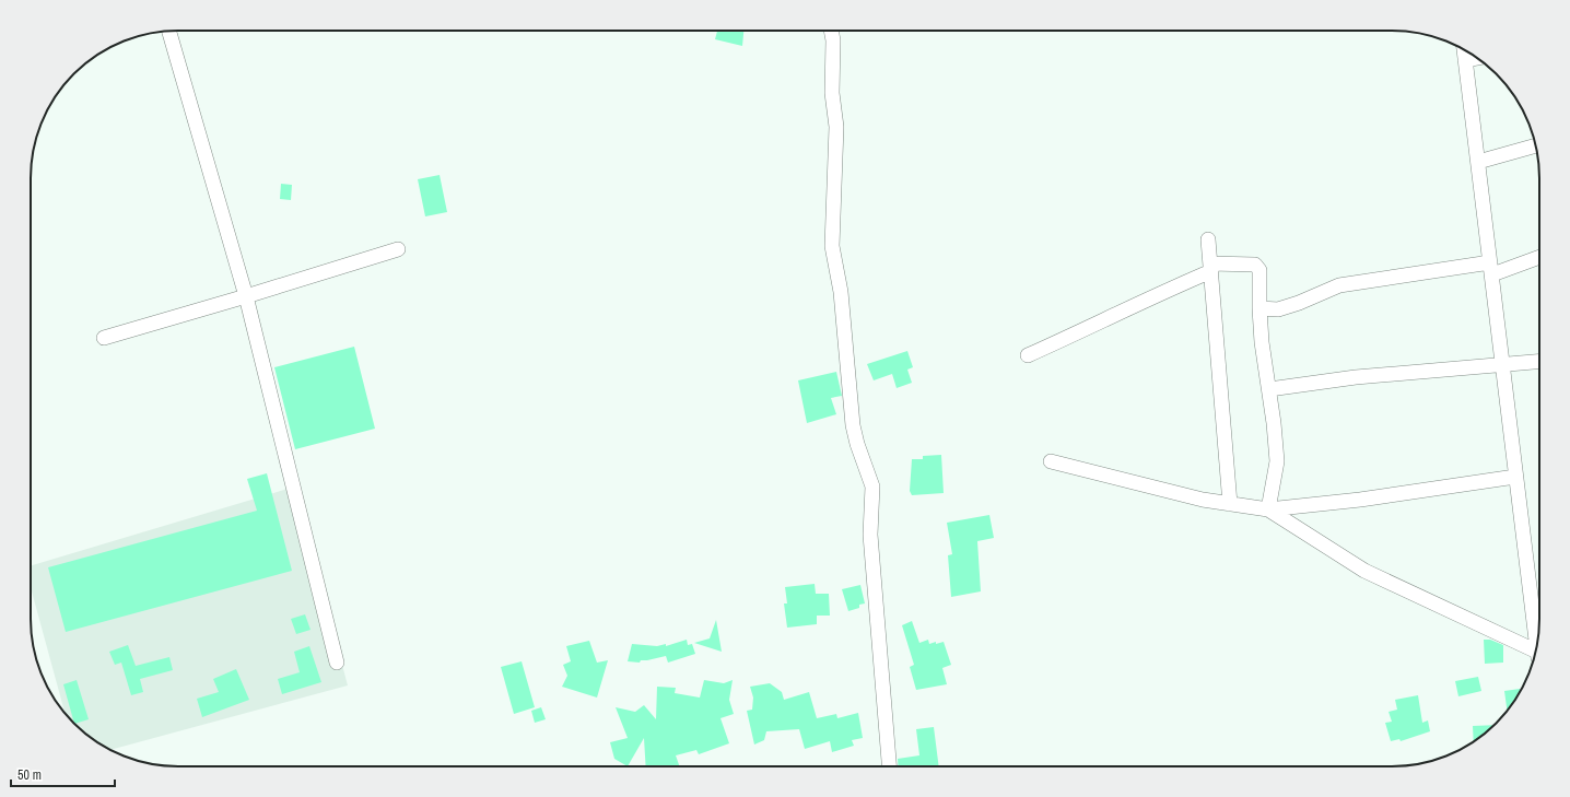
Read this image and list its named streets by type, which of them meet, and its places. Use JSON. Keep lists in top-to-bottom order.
{
  "scale_bar": "50 m"
}
